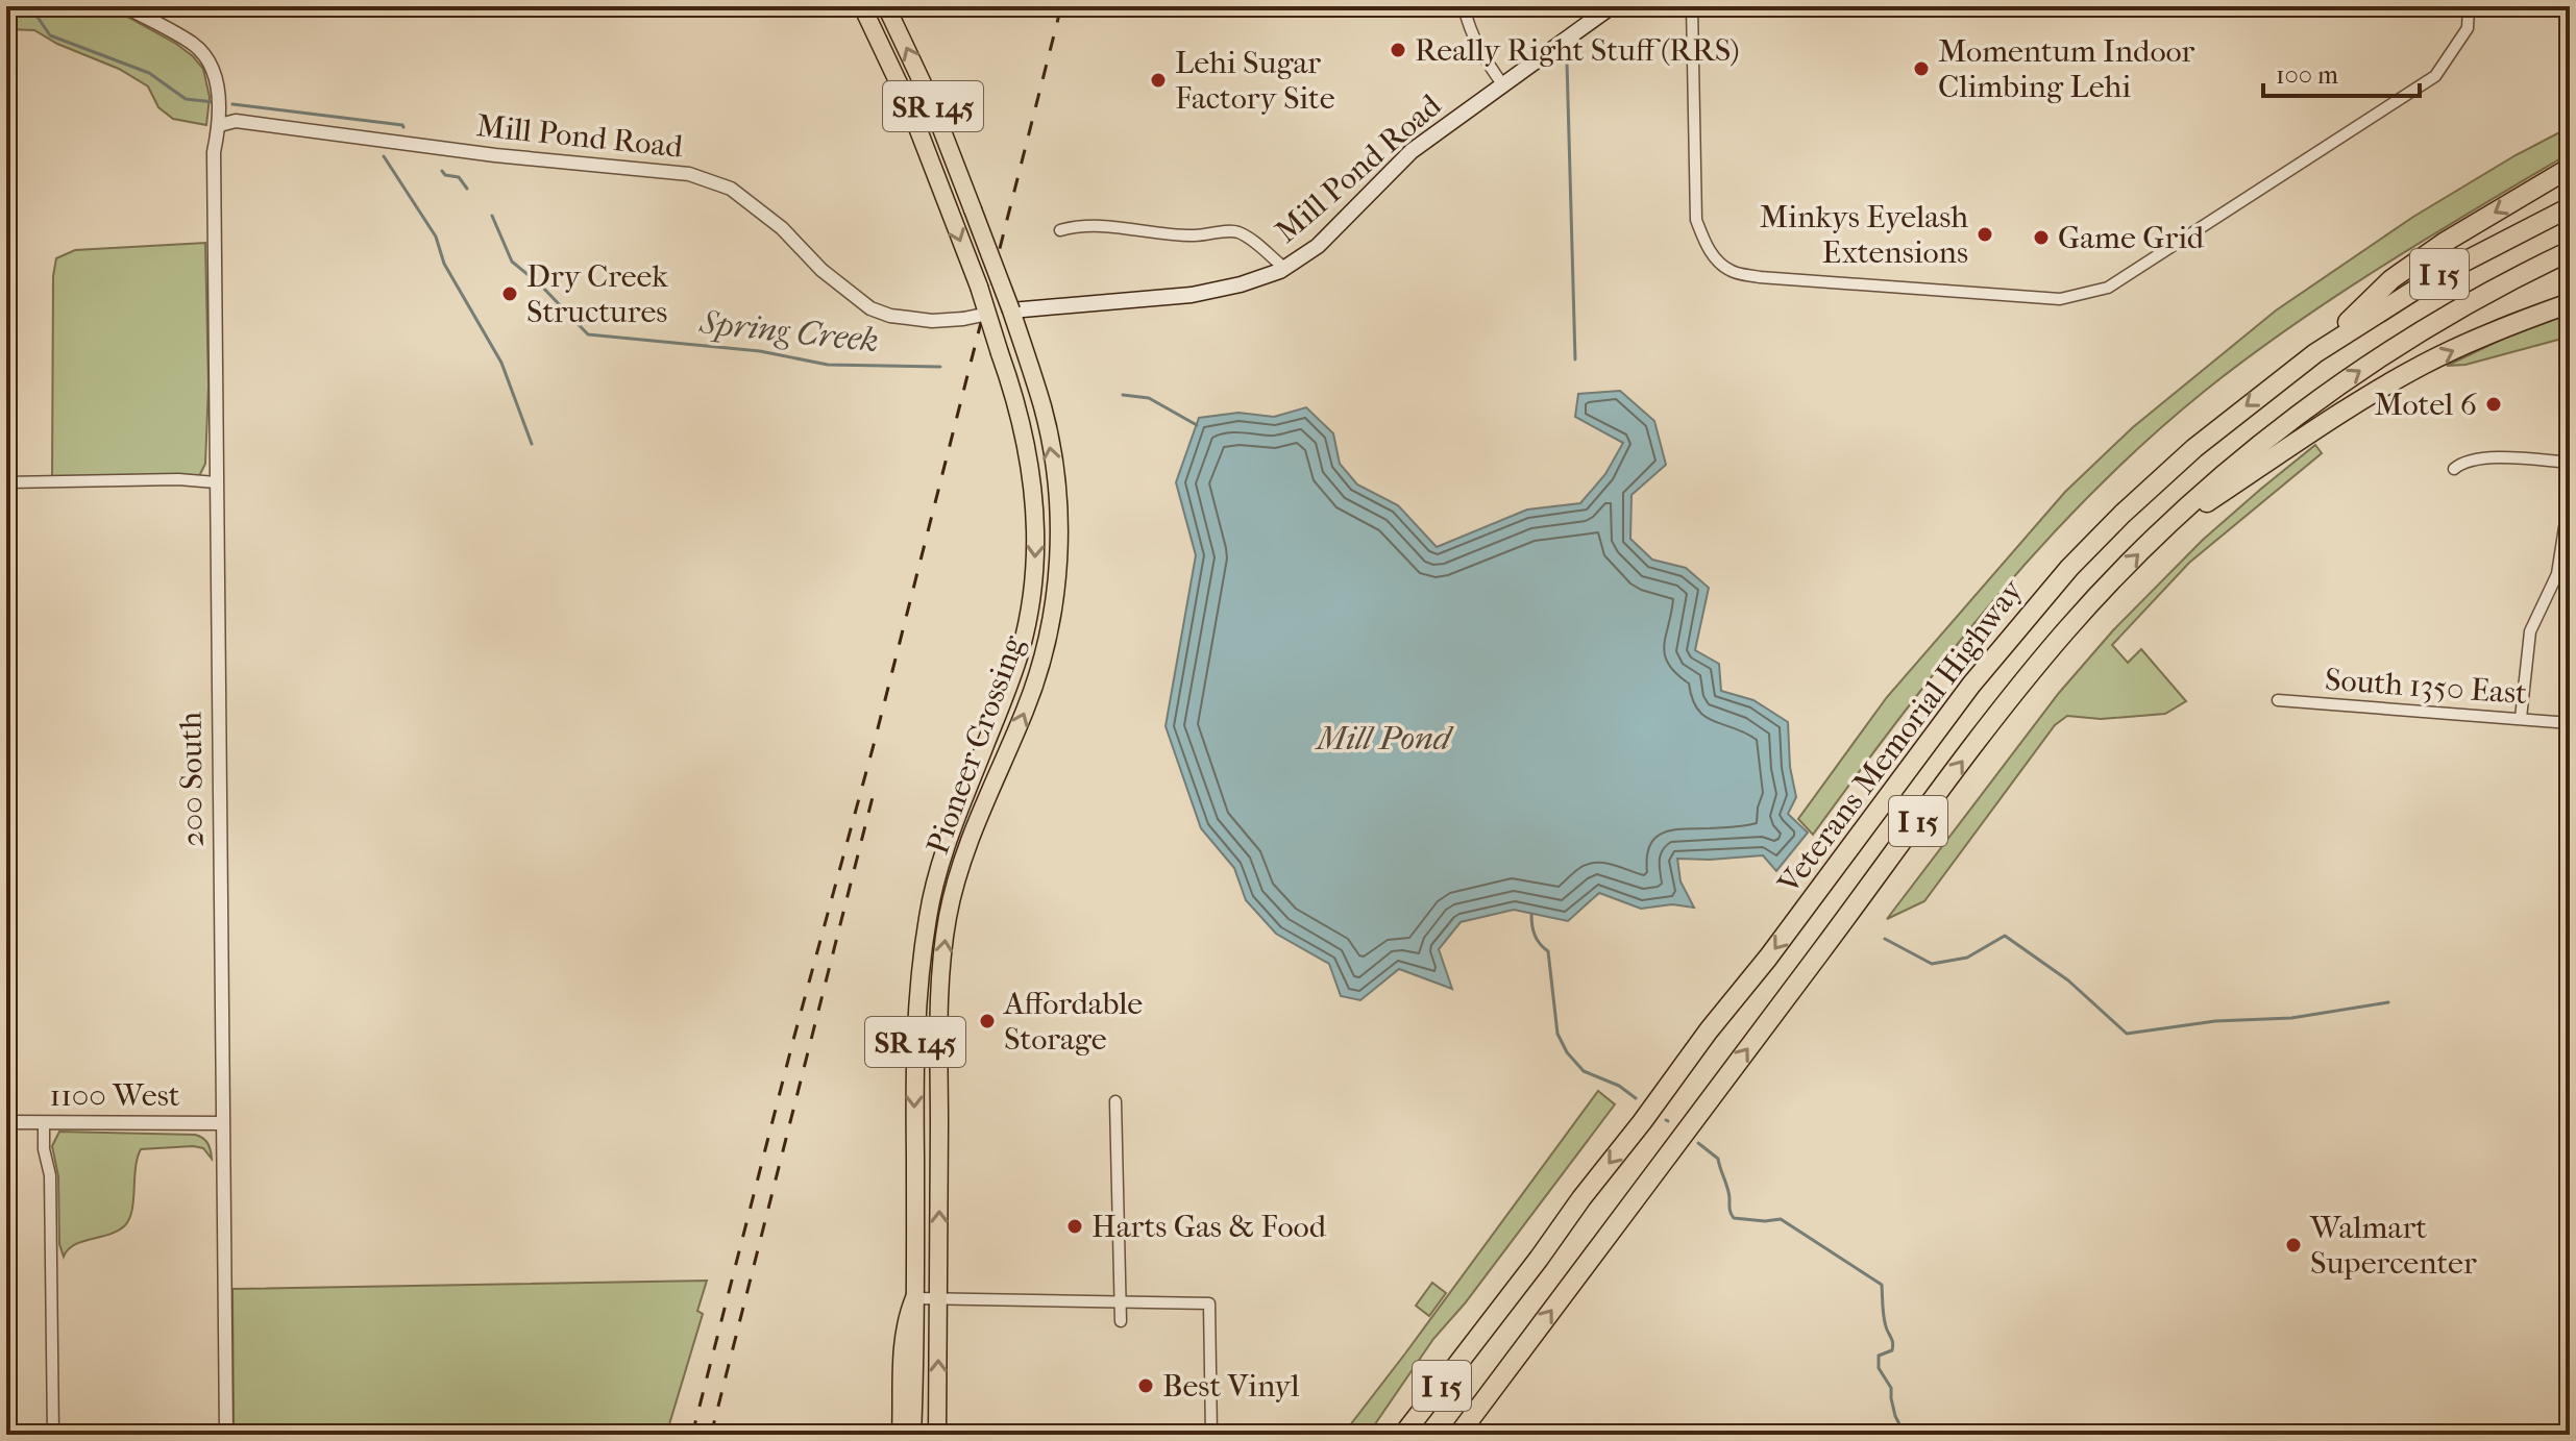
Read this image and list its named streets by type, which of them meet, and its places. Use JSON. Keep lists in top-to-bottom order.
{
  "streets": {
    "highway": [
      "SR 145",
      "I 15",
      "Veterans Memorial Highway",
      "Pioneer Crossing"
    ],
    "main road": ["Mill Pond Road"],
    "street": ["South 1350 East", "200 South", "1100 West"]
  },
  "crossings": [
    ["Mill Pond Road", "Pioneer Crossing"],
    ["Mill Pond Road", "200 South"],
    ["200 South", "1100 West"]
  ],
  "water": ["Spring Creek", "Mill Pond"],
  "places": [
    "Really Right Stuff (RRS)",
    "Momentum Indoor Climbing Lehi",
    "Lehi Sugar Factory Site",
    "Minkys Eyelash Extensions",
    "Game Grid",
    "Dry Creek Structures",
    "Motel 6",
    "Affordable Storage",
    "Harts Gas & Food",
    "Walmart Supercenter",
    "Best Vinyl"
  ],
  "scale_bar": "100 m"
}
